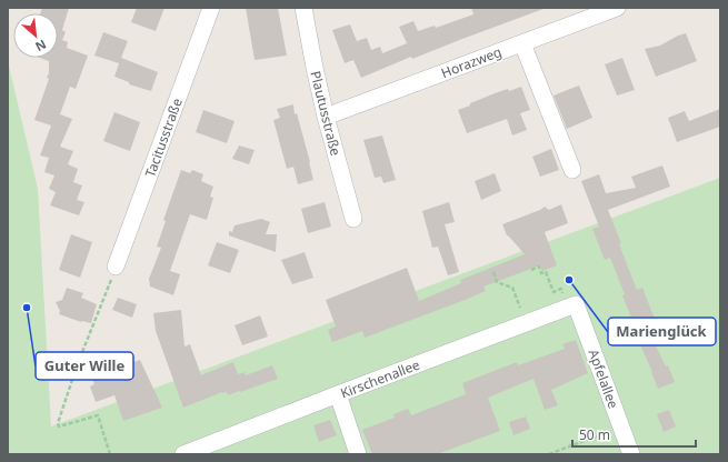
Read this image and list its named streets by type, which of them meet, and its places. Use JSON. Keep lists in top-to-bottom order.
{
  "streets": {
    "street": [
      "Horazweg",
      "Plautusstraße",
      "Tacitusstraße",
      "Kirschenallee",
      "Apfelallee"
    ]
  },
  "crossings": [
    ["Horazweg", "Plautusstraße"],
    ["Kirschenallee", "Apfelallee"]
  ],
  "places": ["Marienglück", "Guter Wille"],
  "scale_bar": "50 m",
  "north": "bottom right"
}
